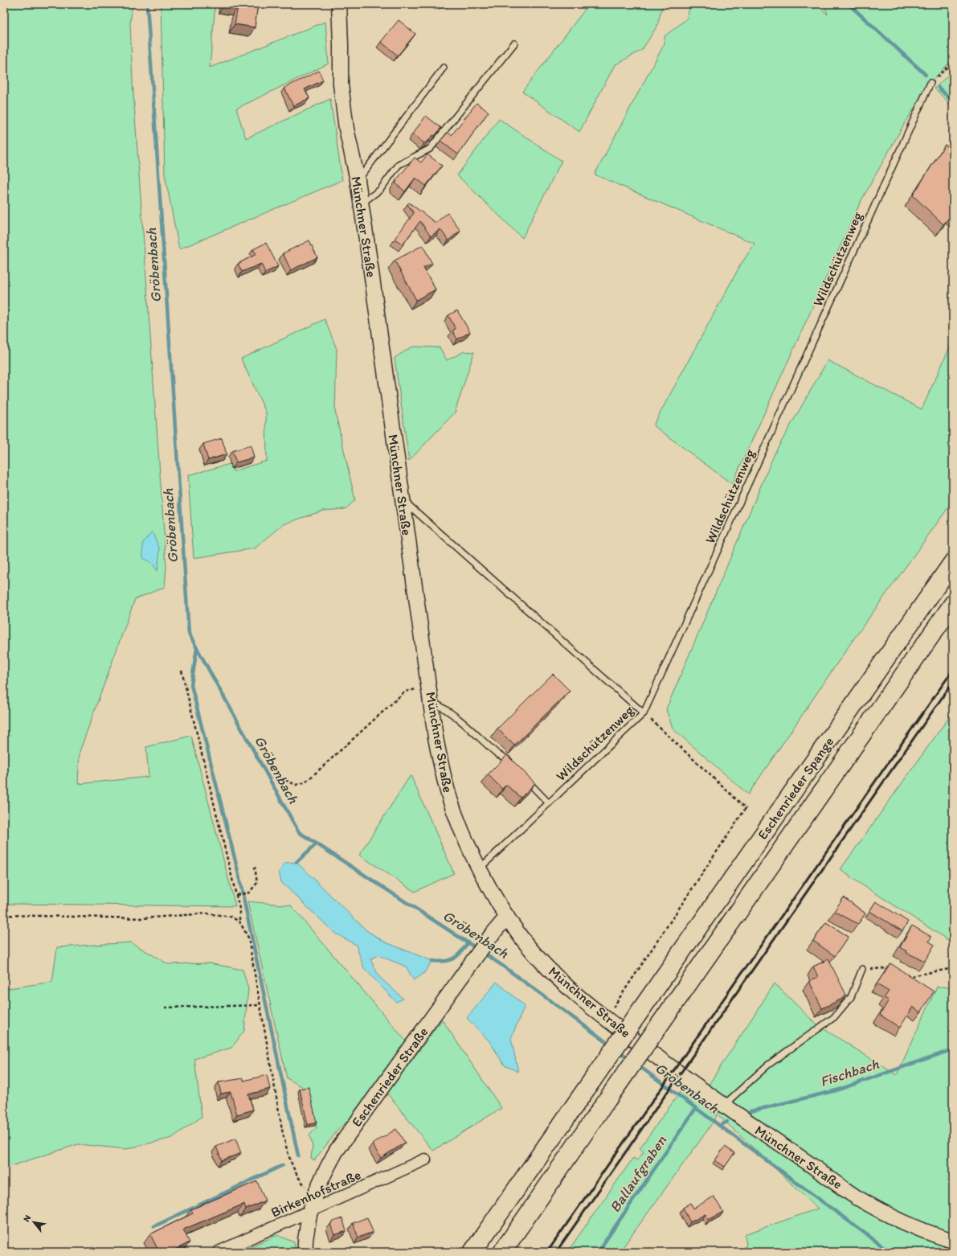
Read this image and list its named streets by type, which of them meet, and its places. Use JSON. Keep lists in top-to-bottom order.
{
  "streets": {
    "highway": ["Eschenrieder Spange"],
    "street": ["Münchner Straße", "Eschenrieder Straße", "Birkenhofstraße"],
    "lane": ["Wildschützenweg"]
  },
  "crossings": [
    ["Münchner Straße", "Wildschützenweg"],
    ["Münchner Straße", "Eschenrieder Straße"],
    ["Eschenrieder Straße", "Birkenhofstraße"]
  ],
  "water": ["Gröbenbach", "Fischbach", "Ballaufgraben"],
  "north": "top left"
}
